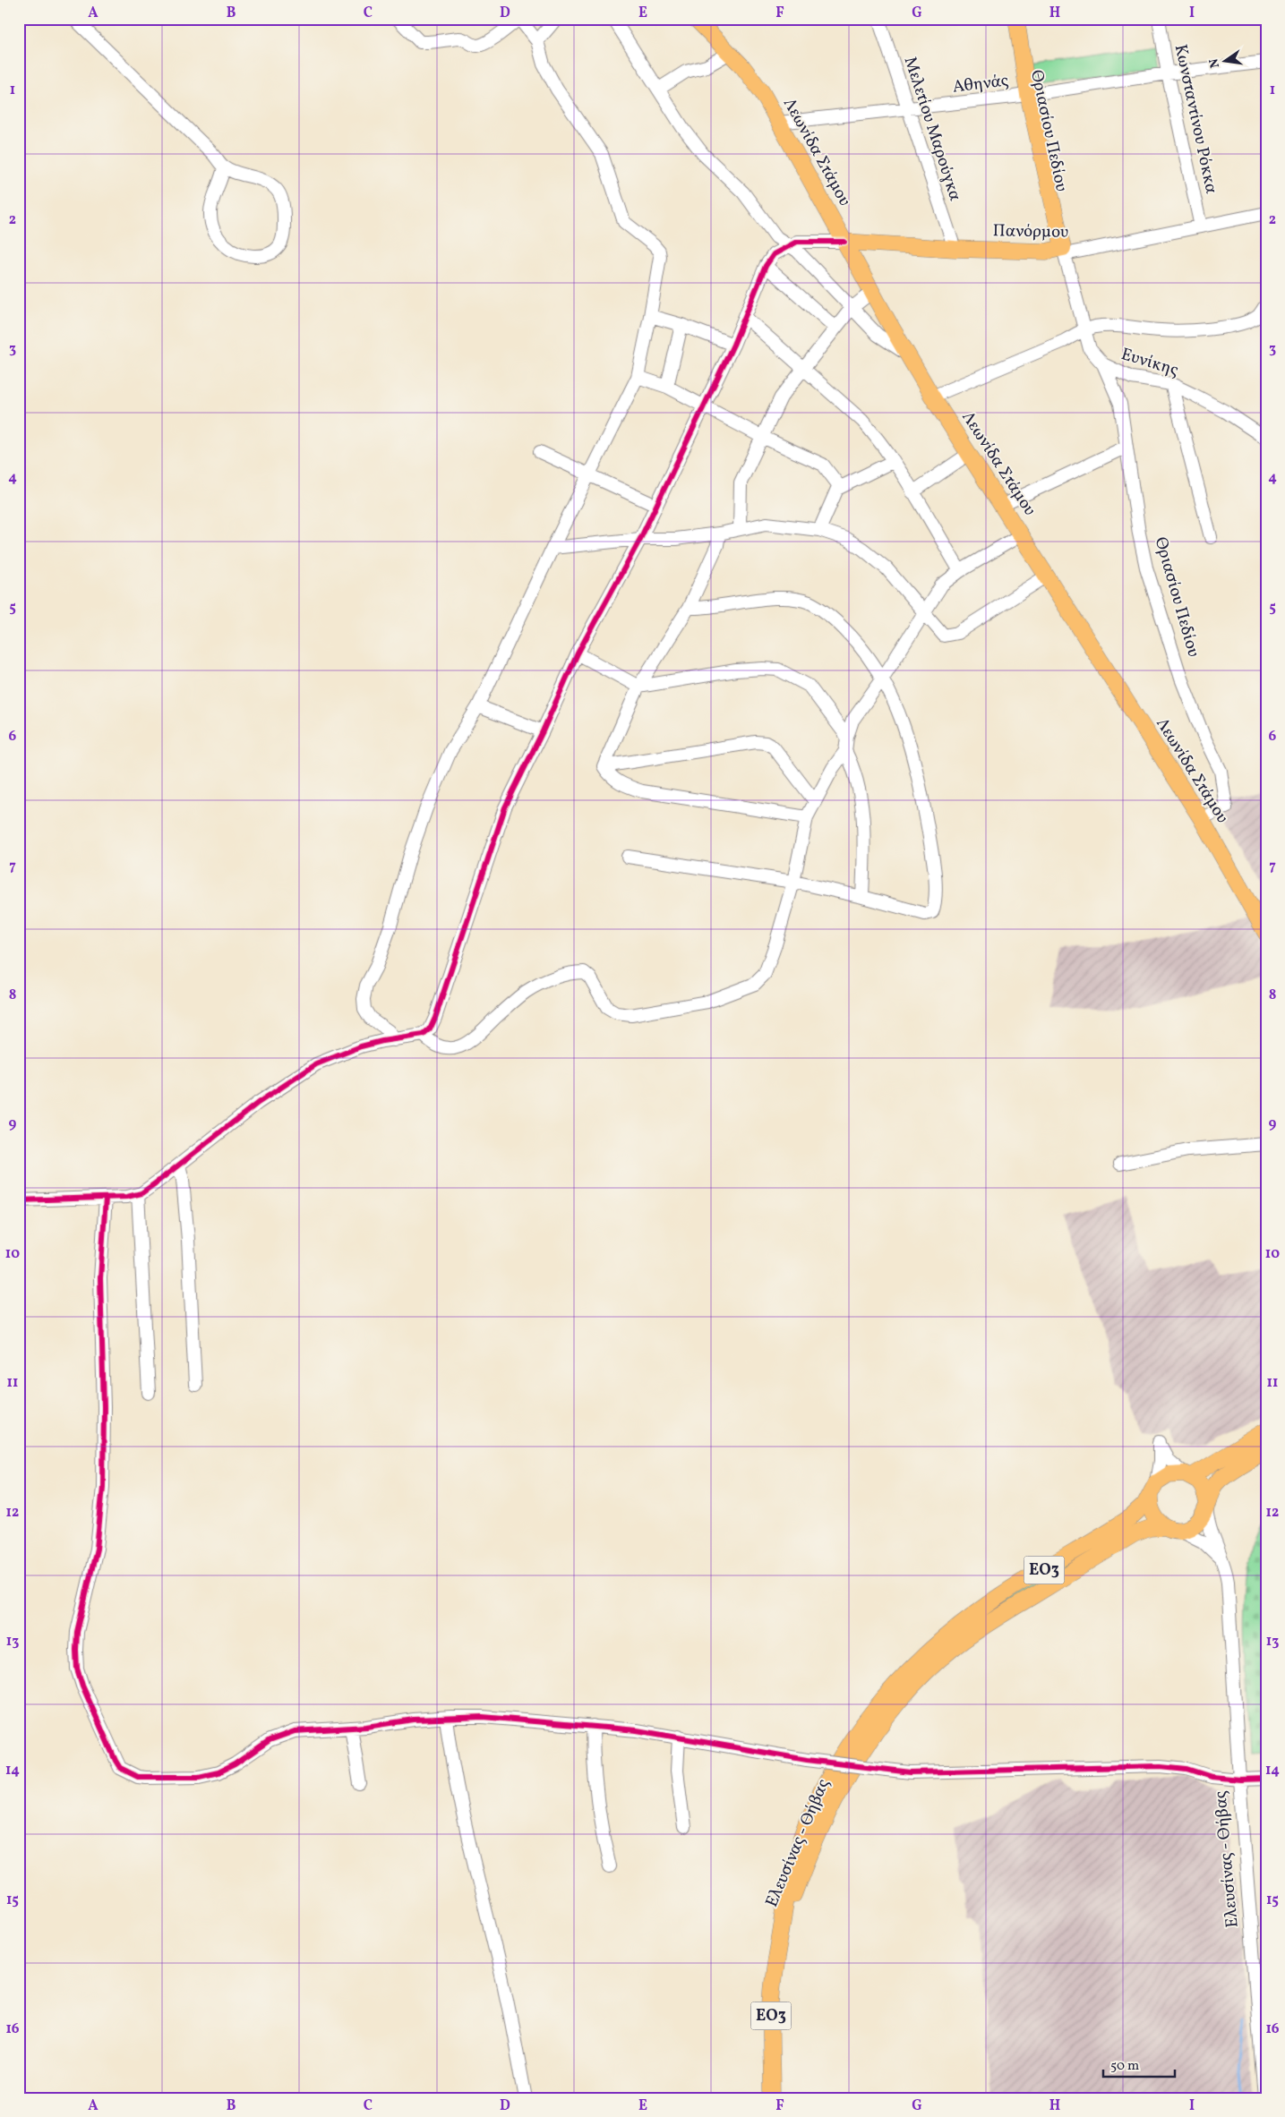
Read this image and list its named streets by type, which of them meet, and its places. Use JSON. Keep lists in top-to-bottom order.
{
  "streets": {
    "main road": [
      "Θριασίου Πεδίου",
      "Λεωνίδα Στάμου",
      "Πανόρμου",
      "ΕΟ3",
      "Ελευσίνας - Θήβας"
    ],
    "street": [
      "Αθηνάς",
      "Κωνσταντίνου Ρόκκα",
      "Μελετίου Μαρούγκα",
      "Ευνίκης"
    ]
  },
  "crossings": [
    ["Αθηνάς", "Κωνσταντίνου Ρόκκα"],
    ["Αθηνάς", "Μελετίου Μαρούγκα"],
    ["Αθηνάς", "Θριασίου Πεδίου"],
    ["Αθηνάς", "Λεωνίδα Στάμου"],
    ["Κωνσταντίνου Ρόκκα", "Πανόρμου"],
    ["Μελετίου Μαρούγκα", "Πανόρμου"],
    ["Θριασίου Πεδίου", "Λεωνίδα Στάμου"],
    ["Θριασίου Πεδίου", "Πανόρμου"],
    ["Θριασίου Πεδίου", "Ευνίκης"],
    ["Λεωνίδα Στάμου", "Πανόρμου"],
    ["Πανόρμου", "Ευνίκης"]
  ],
  "scale_bar": "50 m",
  "north": "left",
  "grid": {
    "columns": [
      "A",
      "B",
      "C",
      "D",
      "E",
      "F",
      "G",
      "H",
      "I"
    ],
    "rows": [
      "1",
      "2",
      "3",
      "4",
      "5",
      "6",
      "7",
      "8",
      "9",
      "10",
      "11",
      "12",
      "13",
      "14",
      "15",
      "16"
    ]
  }
}
